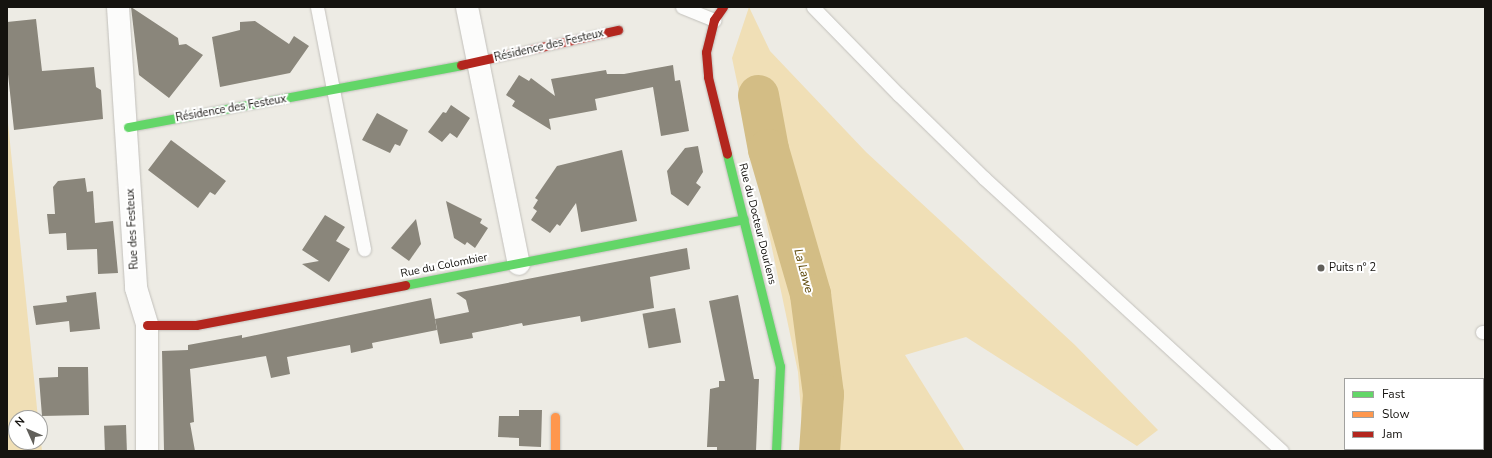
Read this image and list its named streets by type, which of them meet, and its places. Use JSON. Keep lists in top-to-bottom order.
{
  "streets": {
    "street": [
      "Résidence des Festeux",
      "Rue du Docteur Dourlens",
      "Rue des Festeux",
      "Rue du Colombier"
    ]
  },
  "crossings": [
    ["Résidence des Festeux", "Rue des Festeux"],
    ["Résidence des Festeux", "Rue du Colombier"],
    ["Rue du Docteur Dourlens", "Rue du Colombier"],
    ["Rue des Festeux", "Rue du Colombier"]
  ],
  "water": ["La Lawe"],
  "places": ["Puits n° 2"],
  "legend": ["Fast", "Slow", "Jam"],
  "north": "top left"
}
